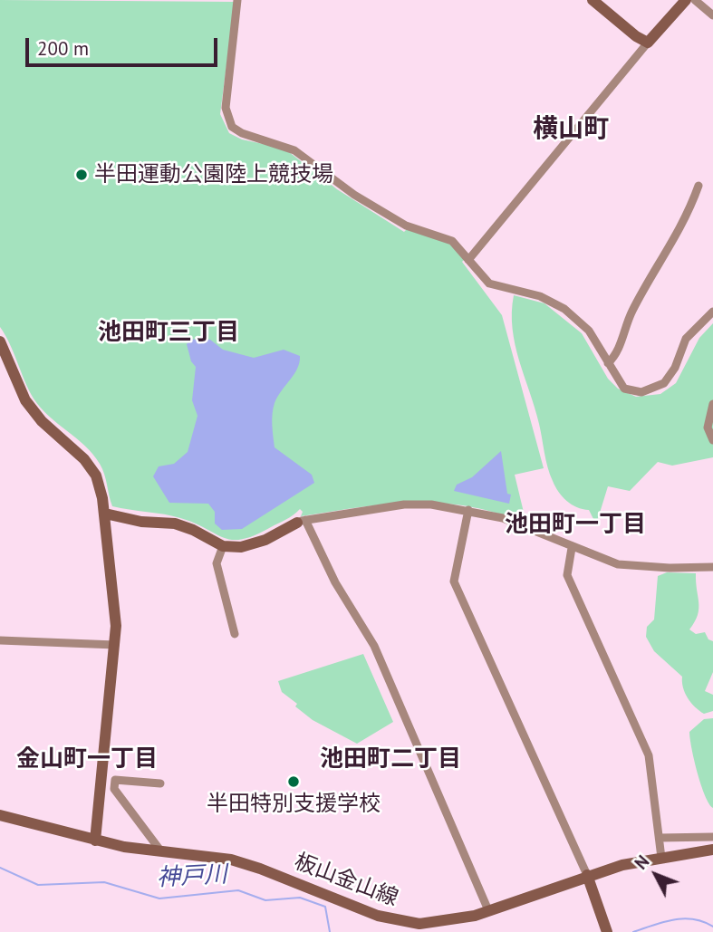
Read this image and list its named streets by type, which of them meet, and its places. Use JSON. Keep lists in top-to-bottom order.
{
  "streets": {
    "street": ["板山金山線"]
  },
  "districts": [
    "横山町",
    "池田町三丁目",
    "池田町一丁目",
    "金山町一丁目",
    "池田町二丁目"
  ],
  "water": ["神戸川"],
  "places": ["半田運動公園陸上競技場", "半田特別支援学校"],
  "scale_bar": "200 m",
  "north": "top left"
}
